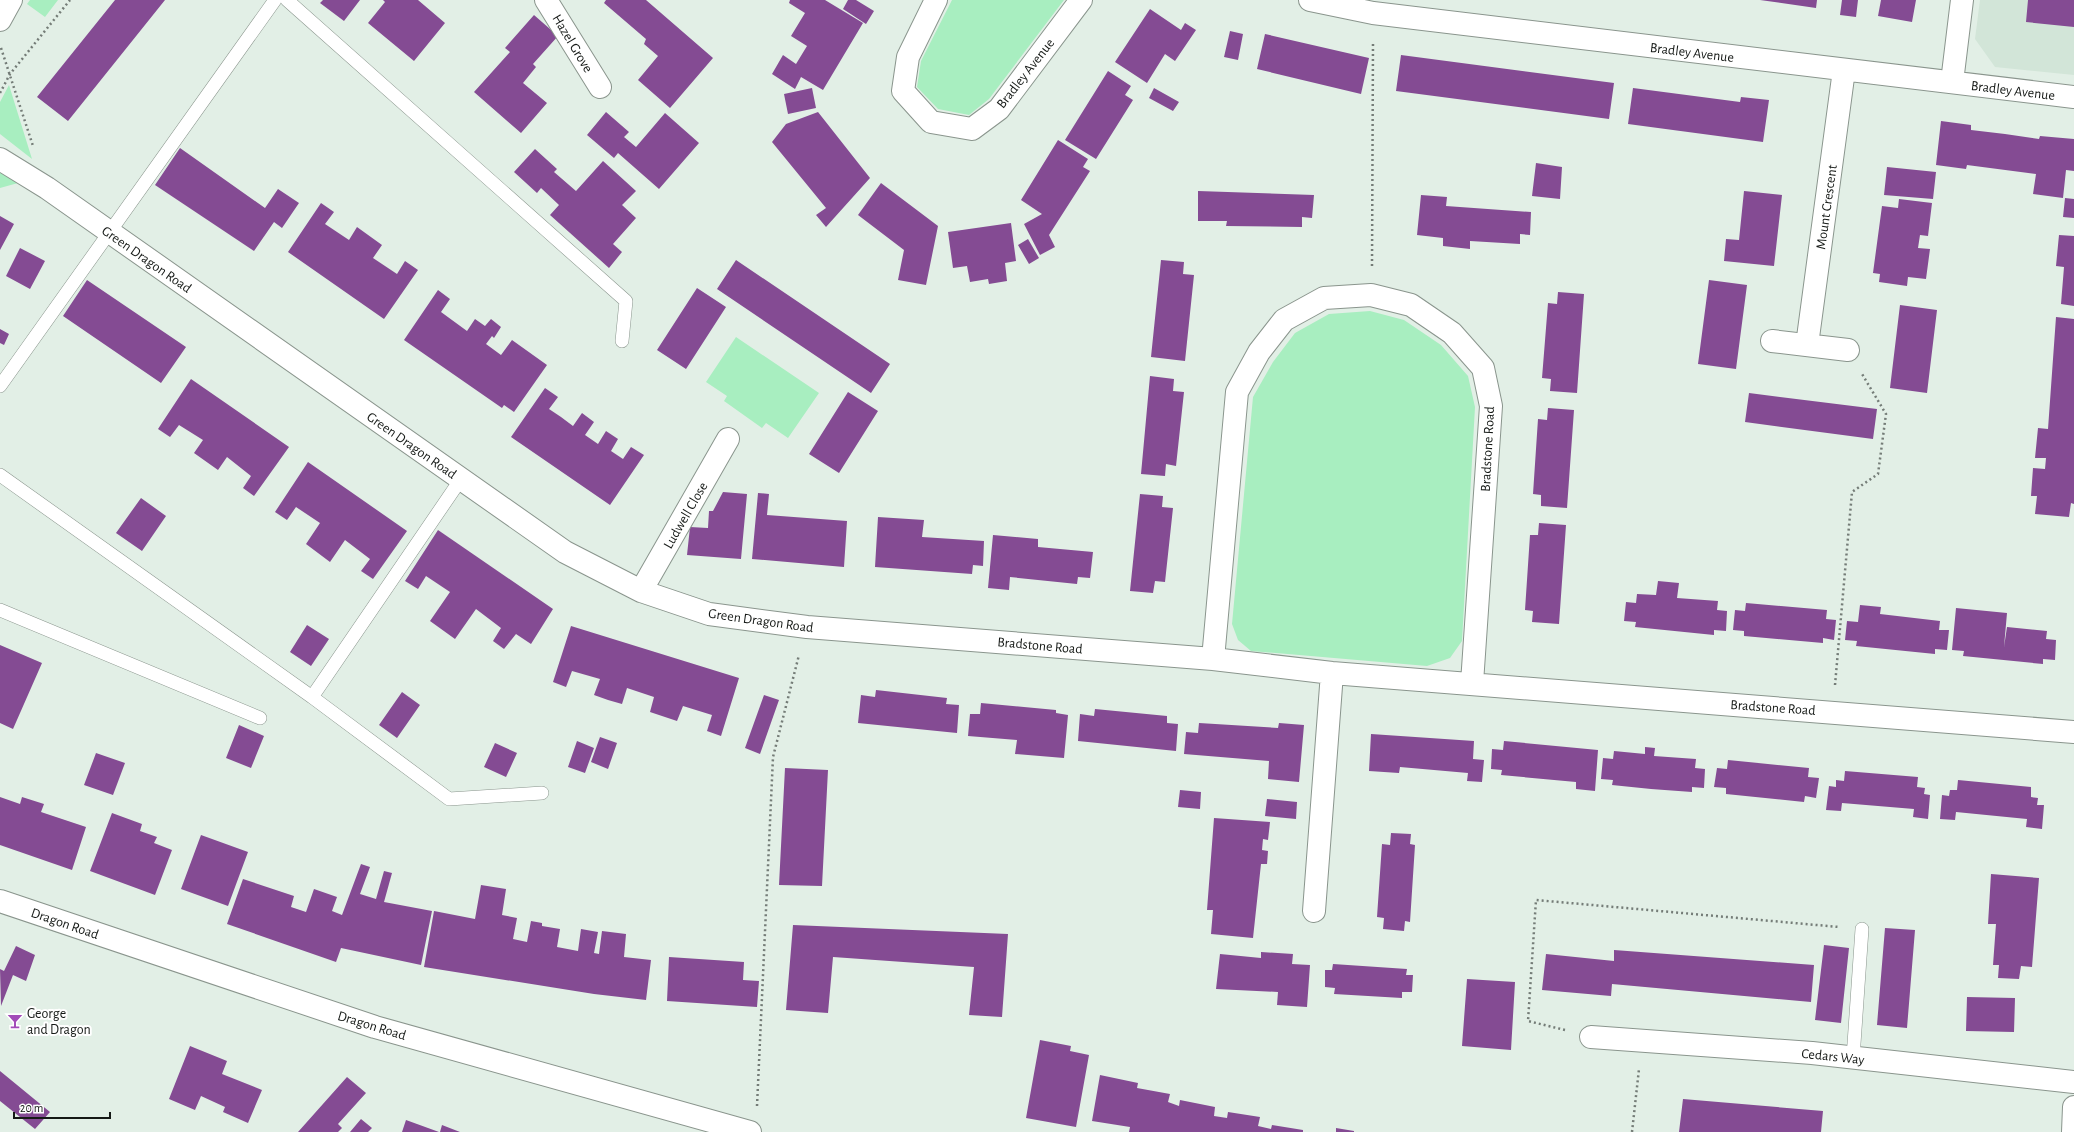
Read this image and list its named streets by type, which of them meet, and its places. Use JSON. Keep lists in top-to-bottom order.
{
  "streets": {
    "street": [
      "Hazel Grove",
      "Bradley Avenue",
      "Mount Crescent",
      "Green Dragon Road",
      "Bradstone Road",
      "Ludwell Close",
      "Dragon Road",
      "Cedars Way"
    ]
  },
  "crossings": [
    ["Bradley Avenue", "Mount Crescent"],
    ["Green Dragon Road", "Bradstone Road"],
    ["Green Dragon Road", "Ludwell Close"]
  ],
  "places": {
    "bar": ["George and Dragon"]
  },
  "scale_bar": "20 m"
}
